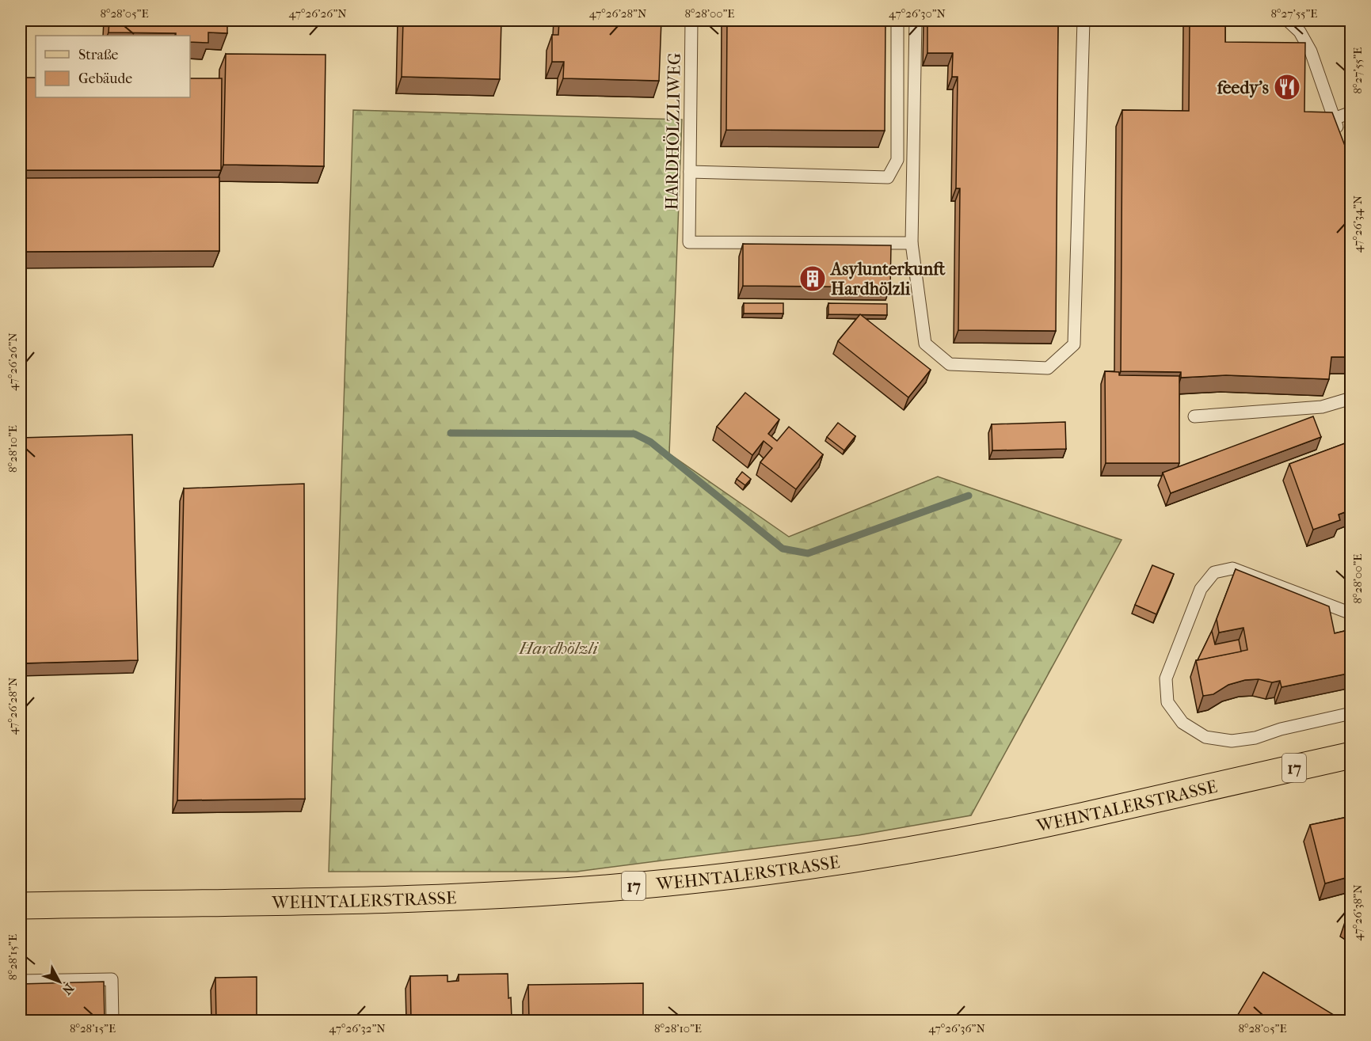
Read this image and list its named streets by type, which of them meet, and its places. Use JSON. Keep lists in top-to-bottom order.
{
  "streets": {
    "main road": ["17", "WEHNTALERSTRASSE"],
    "lane": ["HARDHÖLZLIWEG"]
  },
  "parks": ["Hardhölzli"],
  "places": {
    "restaurant": ["feedy's"],
    "building": ["Asylunterkunft Hardhölzli"]
  },
  "legend": ["Straße", "Gebäude"],
  "north": "bottom right",
  "coordinates": [
    "8°28'05\"E",
    "47°26'26\"N",
    "47°26'28\"N",
    "8°28'00\"E",
    "47°26'30\"N",
    "8°27'55\"E",
    "47°26'34\"N",
    "8°28'10\"E",
    "47°26'38\"N",
    "8°28'15\"E",
    "47°26'32\"N",
    "47°26'36\"N"
  ]
}
